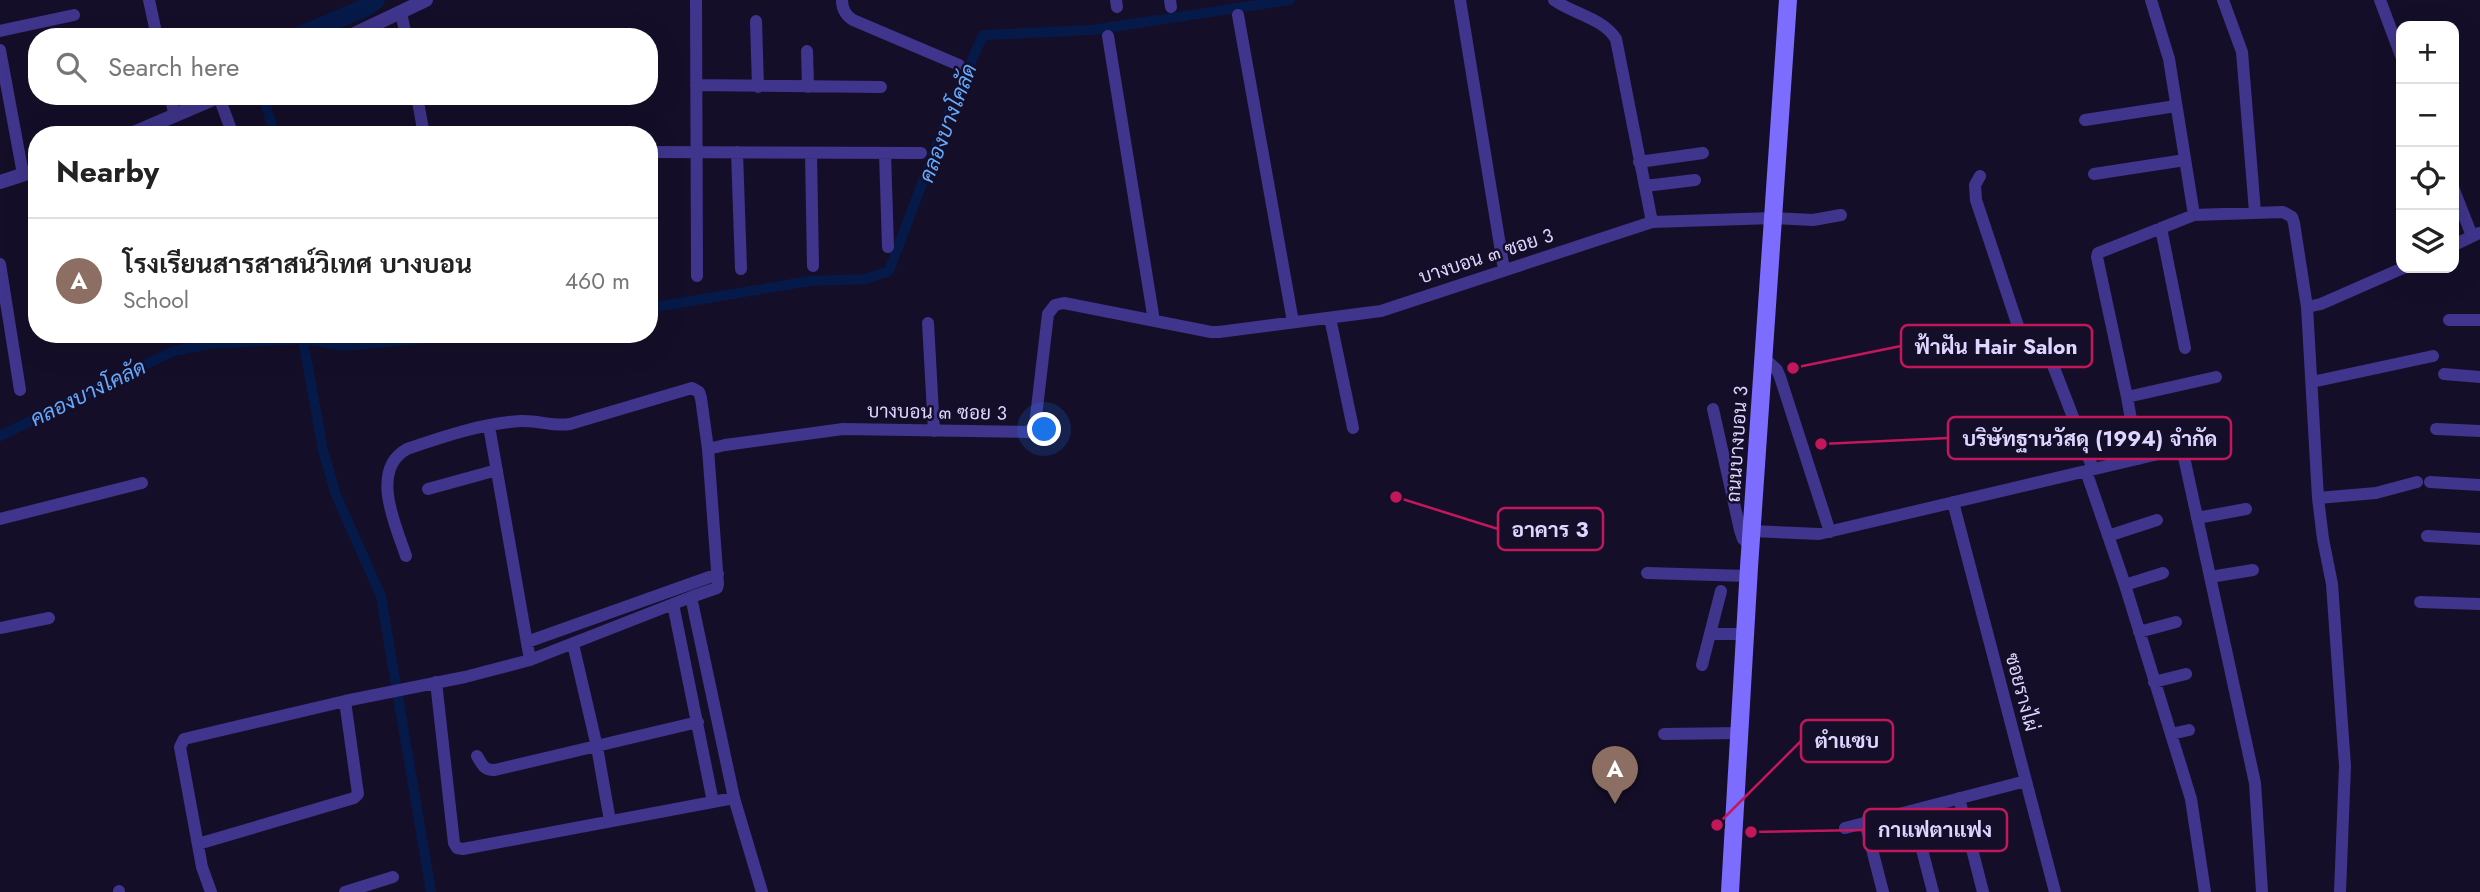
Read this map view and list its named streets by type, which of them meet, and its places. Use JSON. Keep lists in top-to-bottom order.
{
  "streets": {
    "main road": ["ถนนบางบอน 3"],
    "street": ["บางบอน ๓ ซอย 3", "ซอยรางไผ่"]
  },
  "crossings": [
    ["บางบอน ๓ ซอย 3", "ถนนบางบอน 3"]
  ],
  "water": ["คลองบางโคลัด"],
  "places": [
    "ฟ้าฝัน Hair Salon",
    "บริษัทฐานวัสดุ (1994) จำกัด",
    "อาคาร 3",
    "ตำแซบ",
    "กาแฟตาแฟง"
  ],
  "page": {
    "map_buttons": ["+", "−"],
    "search": "Search here",
    "heading": "Nearby",
    "list": [
      {
        "mark": "A",
        "name": "โรงเรียนสารสาสน์วิเทศ บางบอน",
        "note": "School",
        "value": "460 m"
      }
    ],
    "pins": "A"
  }
}
